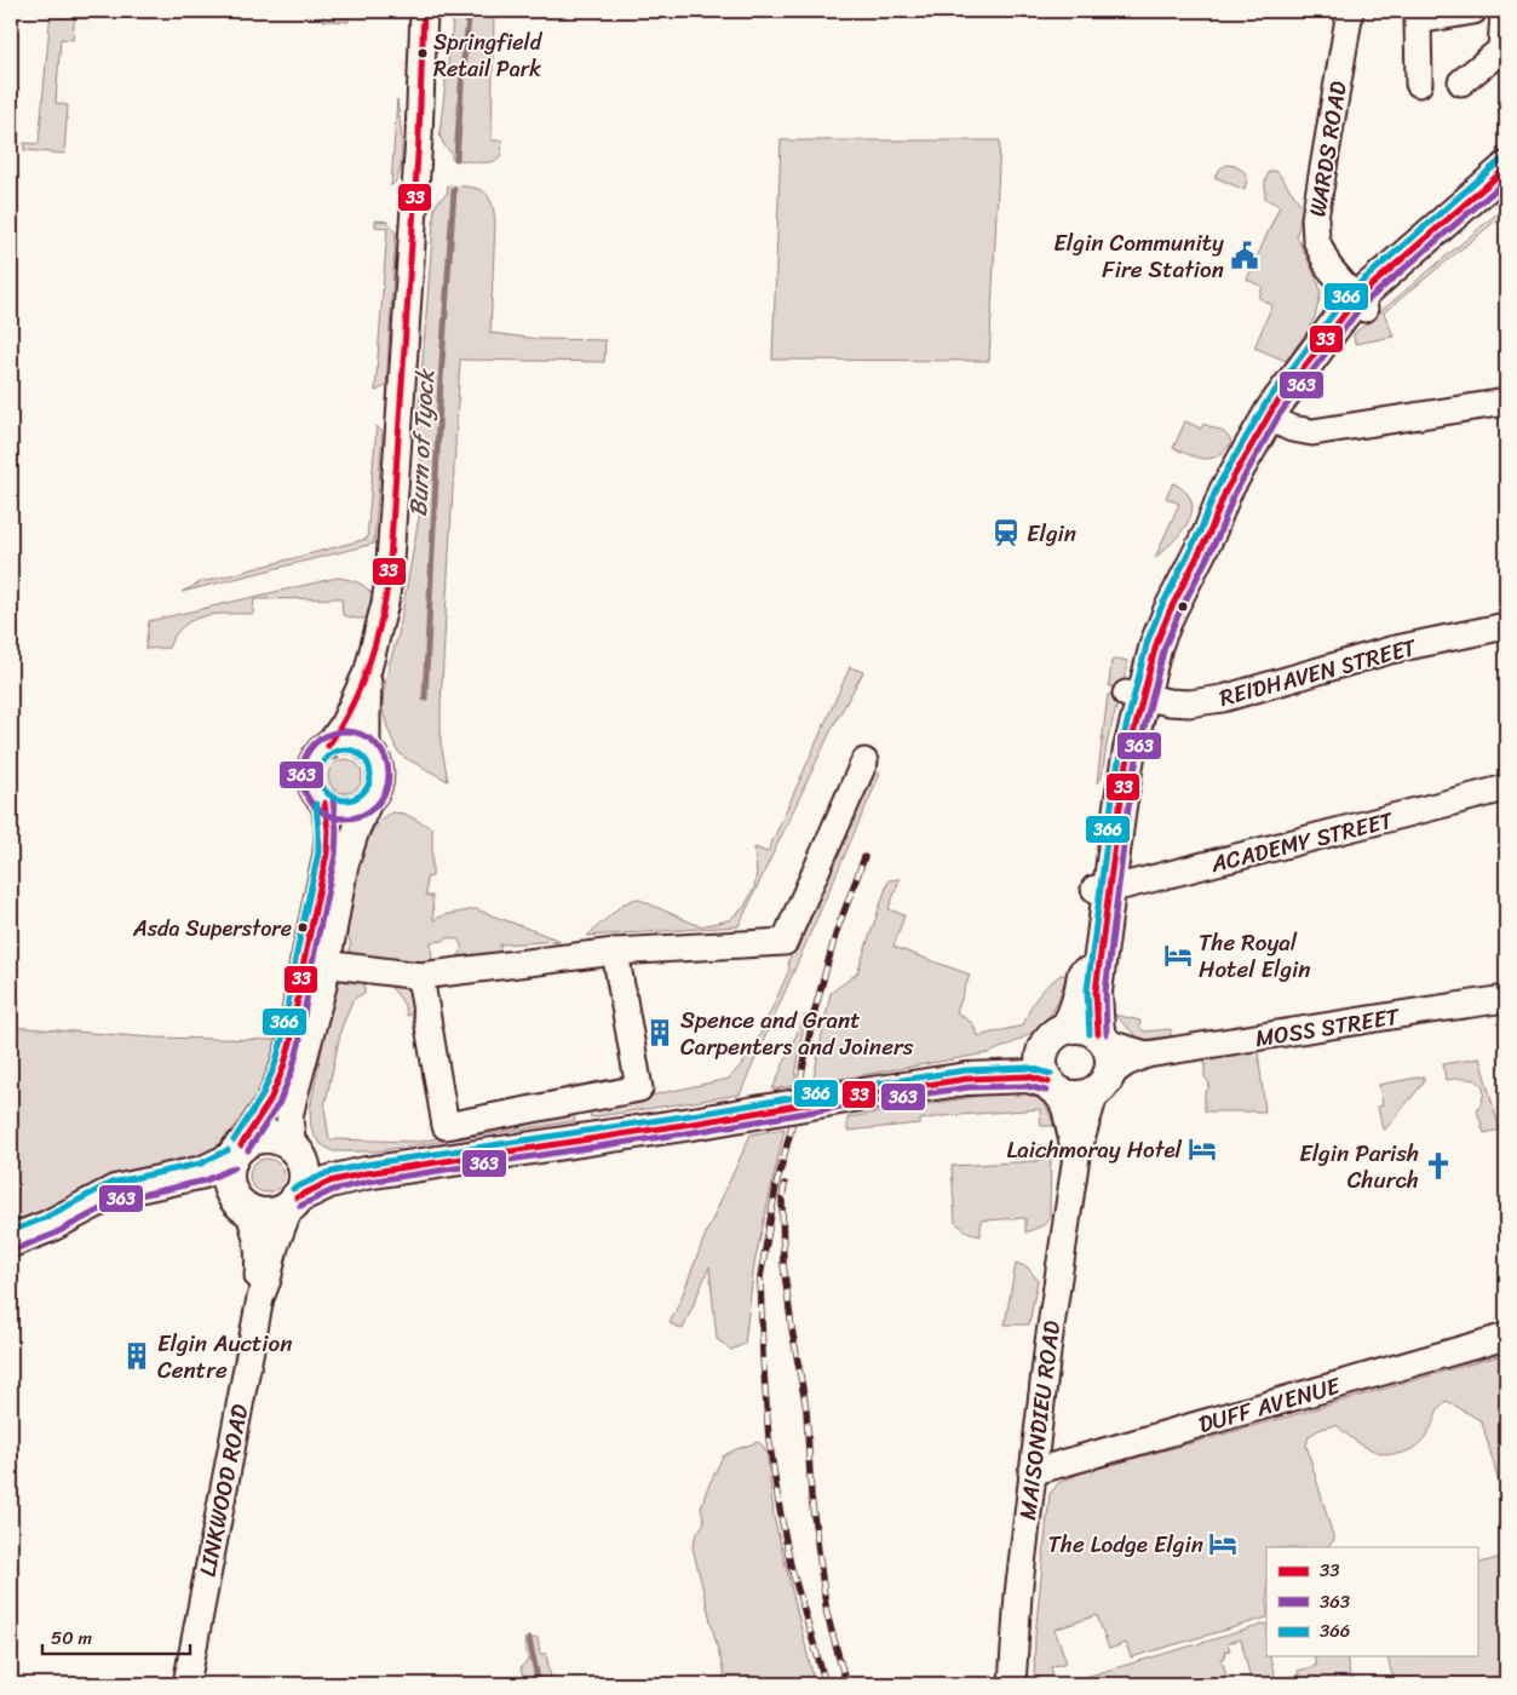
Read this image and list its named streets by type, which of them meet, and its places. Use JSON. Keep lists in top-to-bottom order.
{
  "streets": {
    "street": [
      "WARDS ROAD",
      "REIDHAVEN STREET",
      "ACADEMY STREET",
      "MOSS STREET",
      "DUFF AVENUE",
      "MAISONDIEU ROAD",
      "LINKWOOD ROAD"
    ]
  },
  "crossings": [
    ["MOSS STREET", "MAISONDIEU ROAD"],
    ["DUFF AVENUE", "MAISONDIEU ROAD"]
  ],
  "water": ["Burn of Tyock"],
  "places": {
    "other": ["Springfield Retail Park", "Asda Superstore"],
    "public building": ["Elgin Community Fire Station"],
    "station": ["Elgin"],
    "hotel": ["The Royal Hotel Elgin", "Laichmoray Hotel", "The Lodge Elgin"],
    "building": ["Spence and Grant Carpenters and Joiners", "Elgin Auction Centre"],
    "church": ["Elgin Parish Church"]
  },
  "lines": ["transit line 33", "transit line 366", "transit line 363"],
  "legend": ["33", "363", "366"],
  "scale_bar": "50 m"
}
